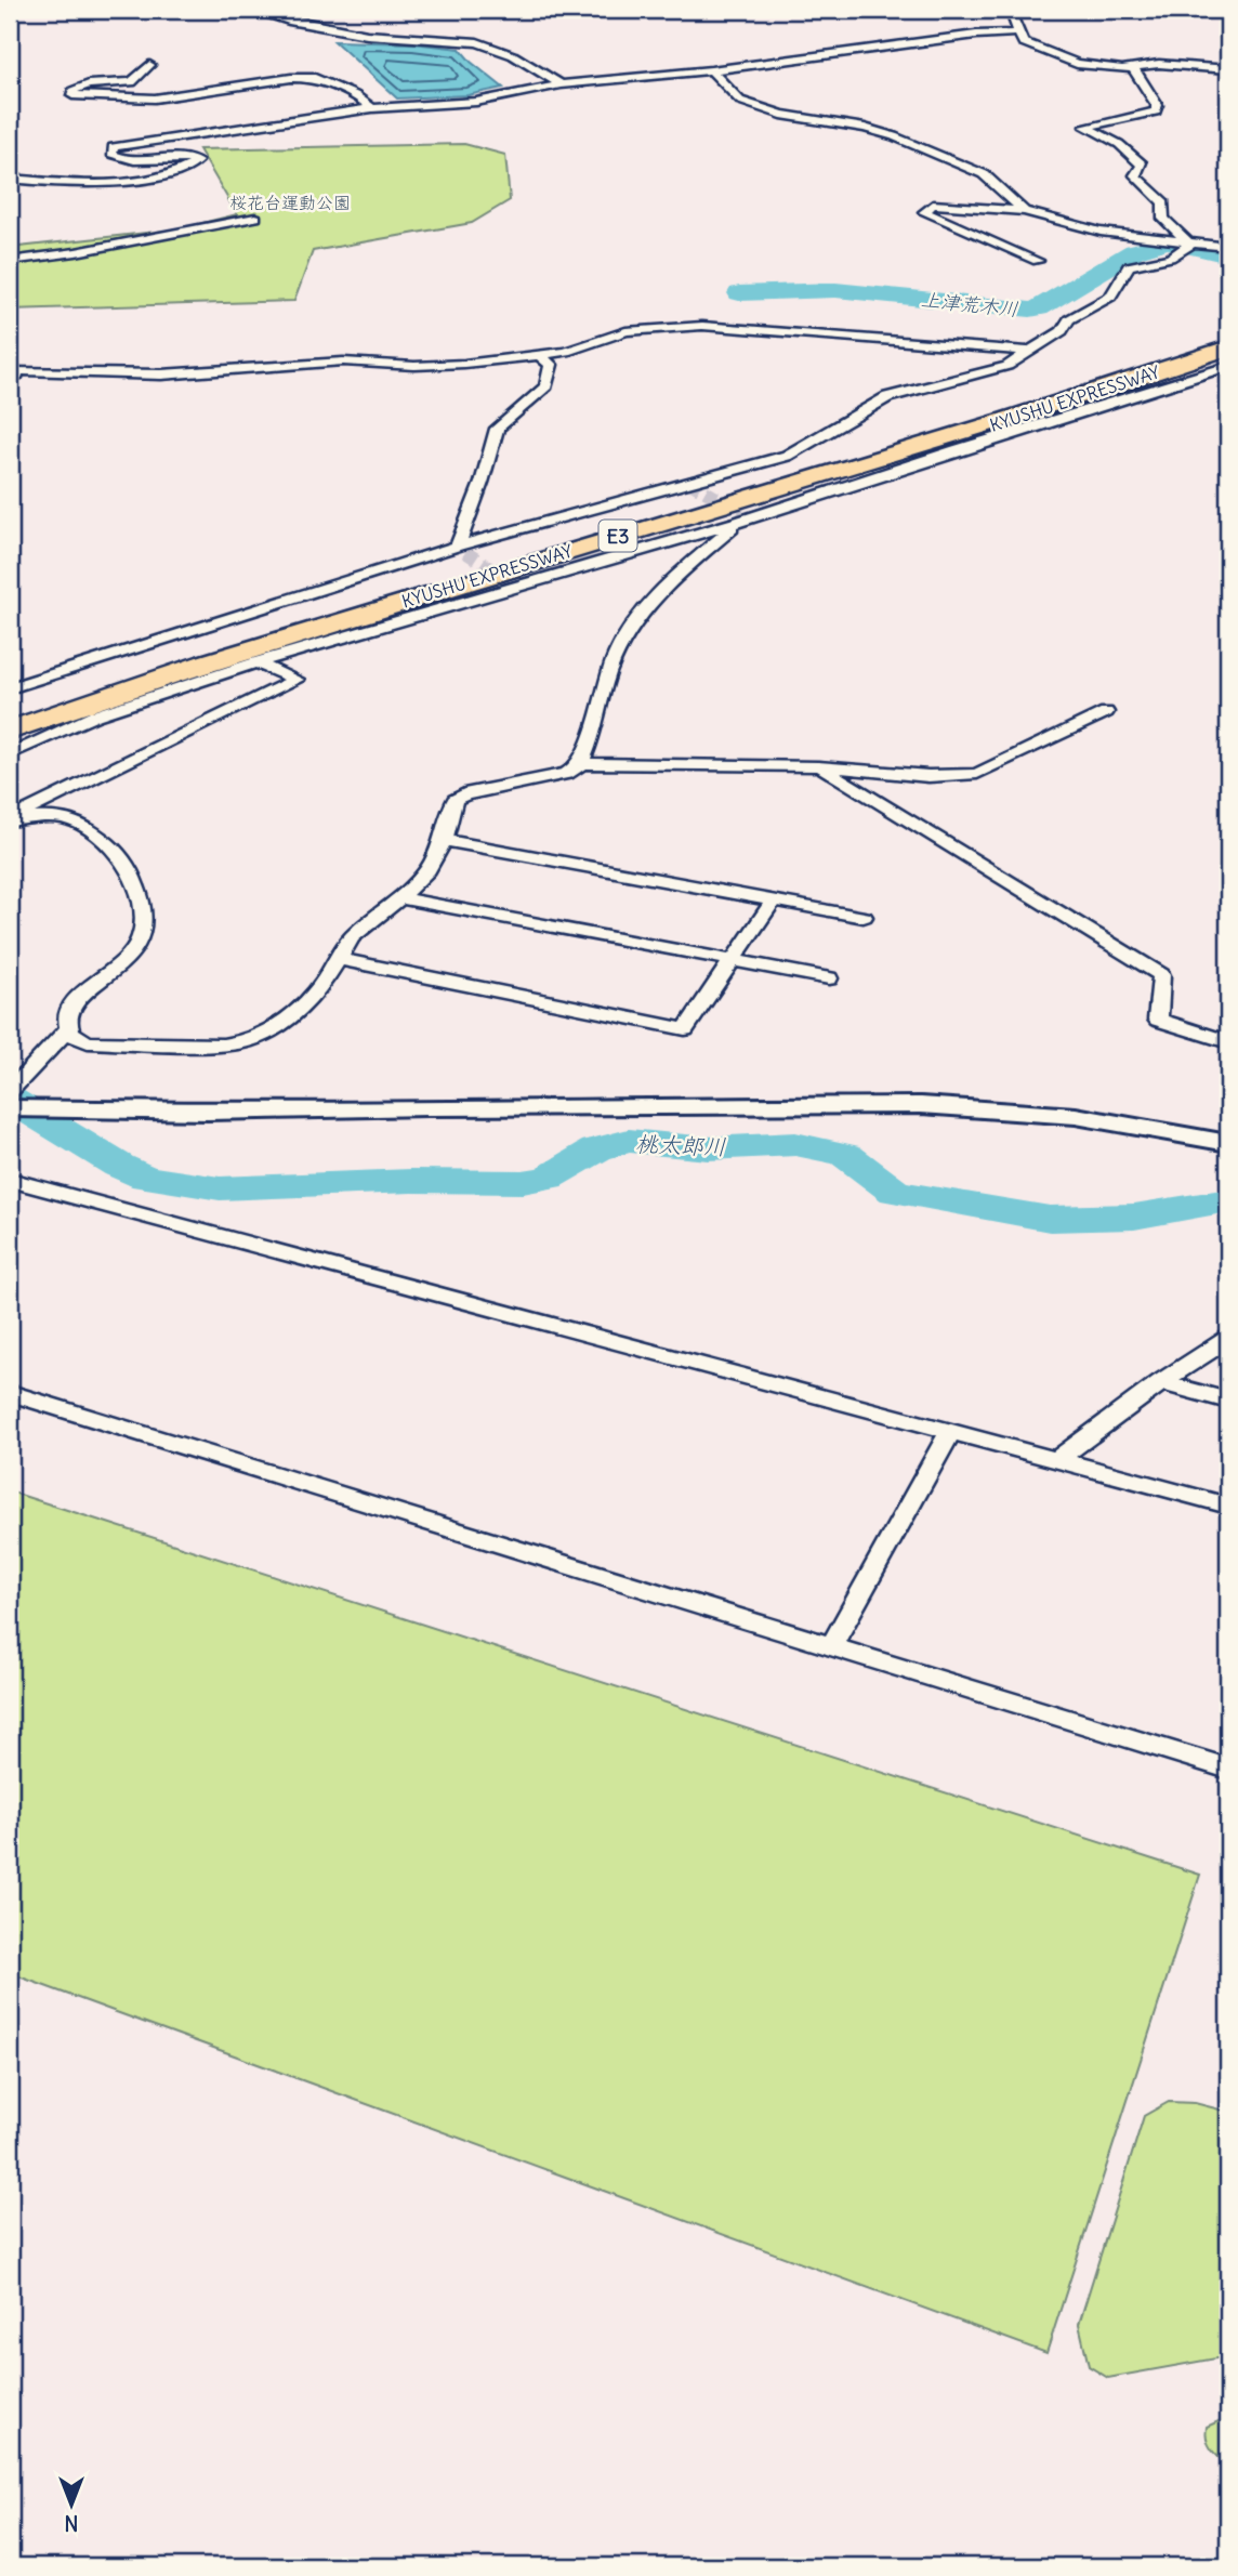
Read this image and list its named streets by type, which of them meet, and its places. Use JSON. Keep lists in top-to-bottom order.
{
  "streets": {
    "highway": ["KYUSHU EXPRESSWAY", "E3"]
  },
  "water": ["上津荒木川", "桃太郎川"],
  "parks": ["桜花台運動公園"],
  "north": "bottom"
}
